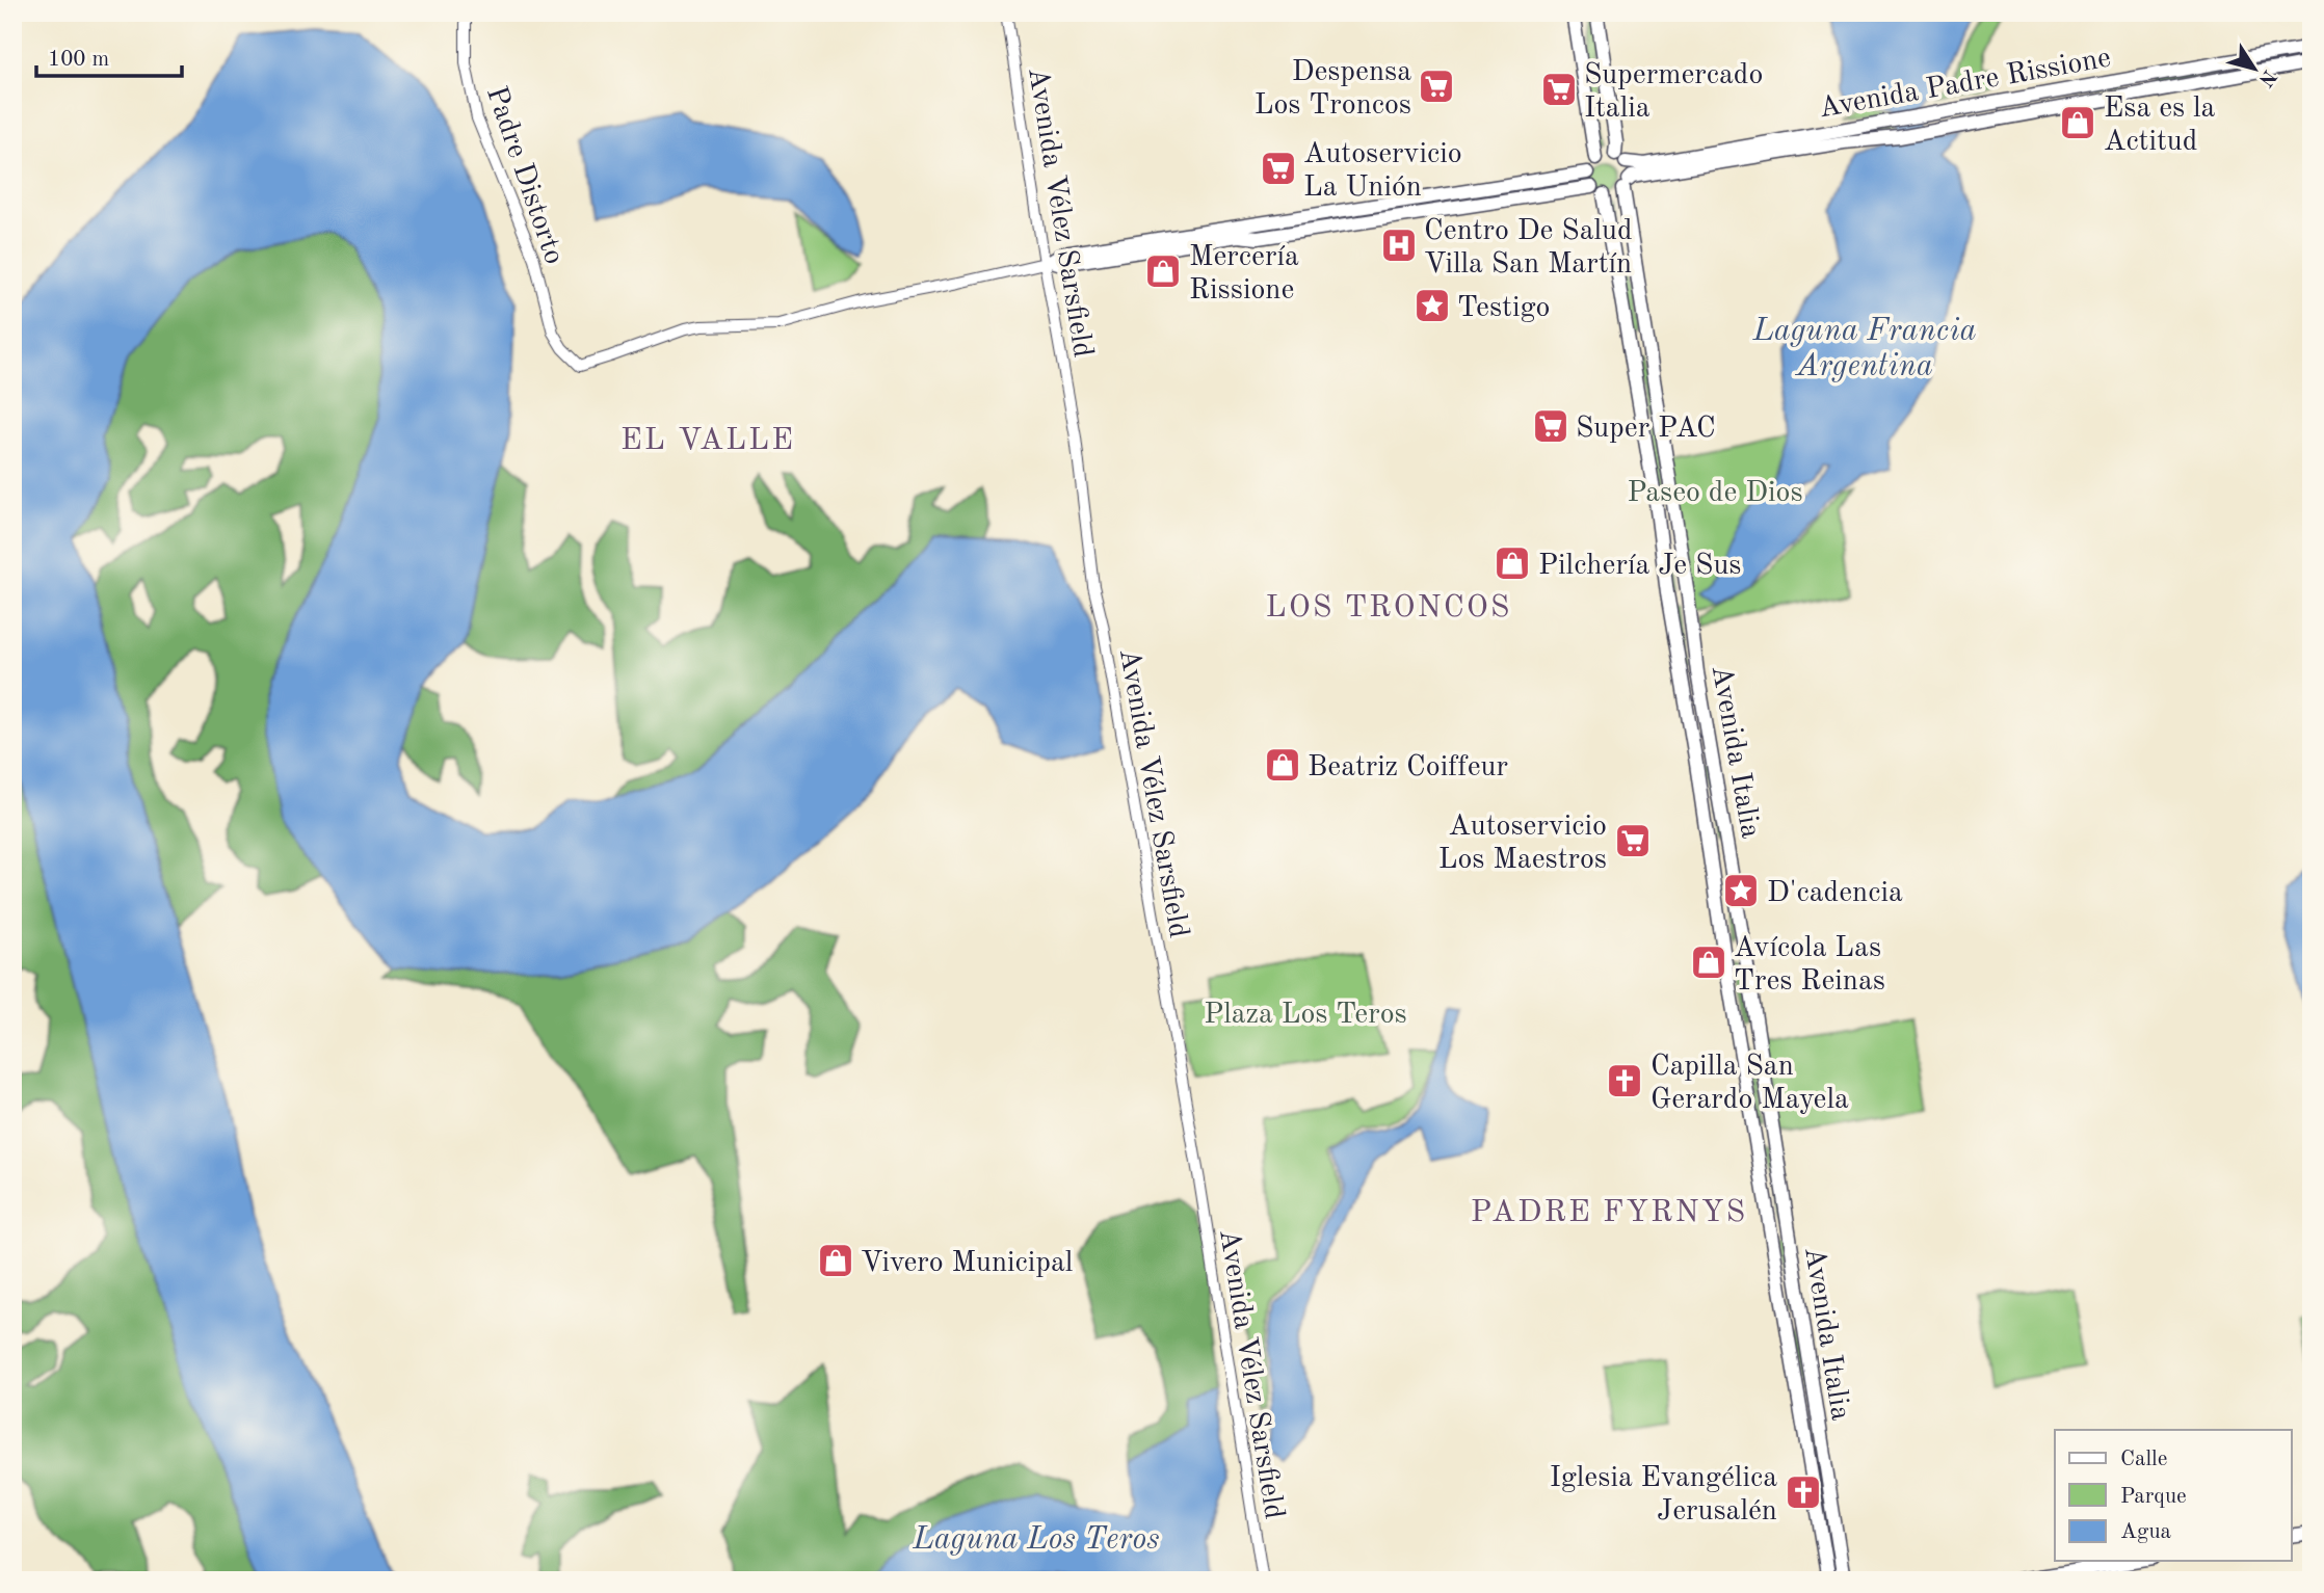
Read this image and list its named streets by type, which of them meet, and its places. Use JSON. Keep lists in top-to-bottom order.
{
  "streets": {
    "main road": ["Avenida Padre Rissione", "Avenida Italia"],
    "street": ["Padre Distorto", "Avenida Vélez Sarsfield"]
  },
  "crossings": [
    ["Avenida Padre Rissione", "Avenida Italia"],
    ["Padre Distorto", "Avenida Vélez Sarsfield"]
  ],
  "districts": ["EL VALLE", "LOS TRONCOS", "PADRE FYRNYS"],
  "water": ["Laguna Francia Argentina", "Laguna Los Teros"],
  "parks": ["Paseo de Dios", "Plaza Los Teros"],
  "places": {
    "supermarket": [
      "Despensa Los Troncos",
      "Supermercado Italia",
      "Autoservicio La Unión",
      "Super PAC",
      "Autoservicio Los Maestros"
    ],
    "shop": [
      "Esa es la Actitud",
      "Mercería Rissione",
      "Pilchería Je Sus",
      "Beatriz Coiffeur",
      "Avícola Las Tres Reinas",
      "Vivero Municipal"
    ],
    "hospital": ["Centro De Salud Villa San Martín"],
    "place": ["Testigo", "D'cadencia"],
    "church": ["Capilla San Gerardo Mayela", "Iglesia Evangélica Jerusalén"]
  },
  "legend": ["Calle", "Parque", "Agua"],
  "scale_bar": "100 m",
  "north": "bottom right"
}
